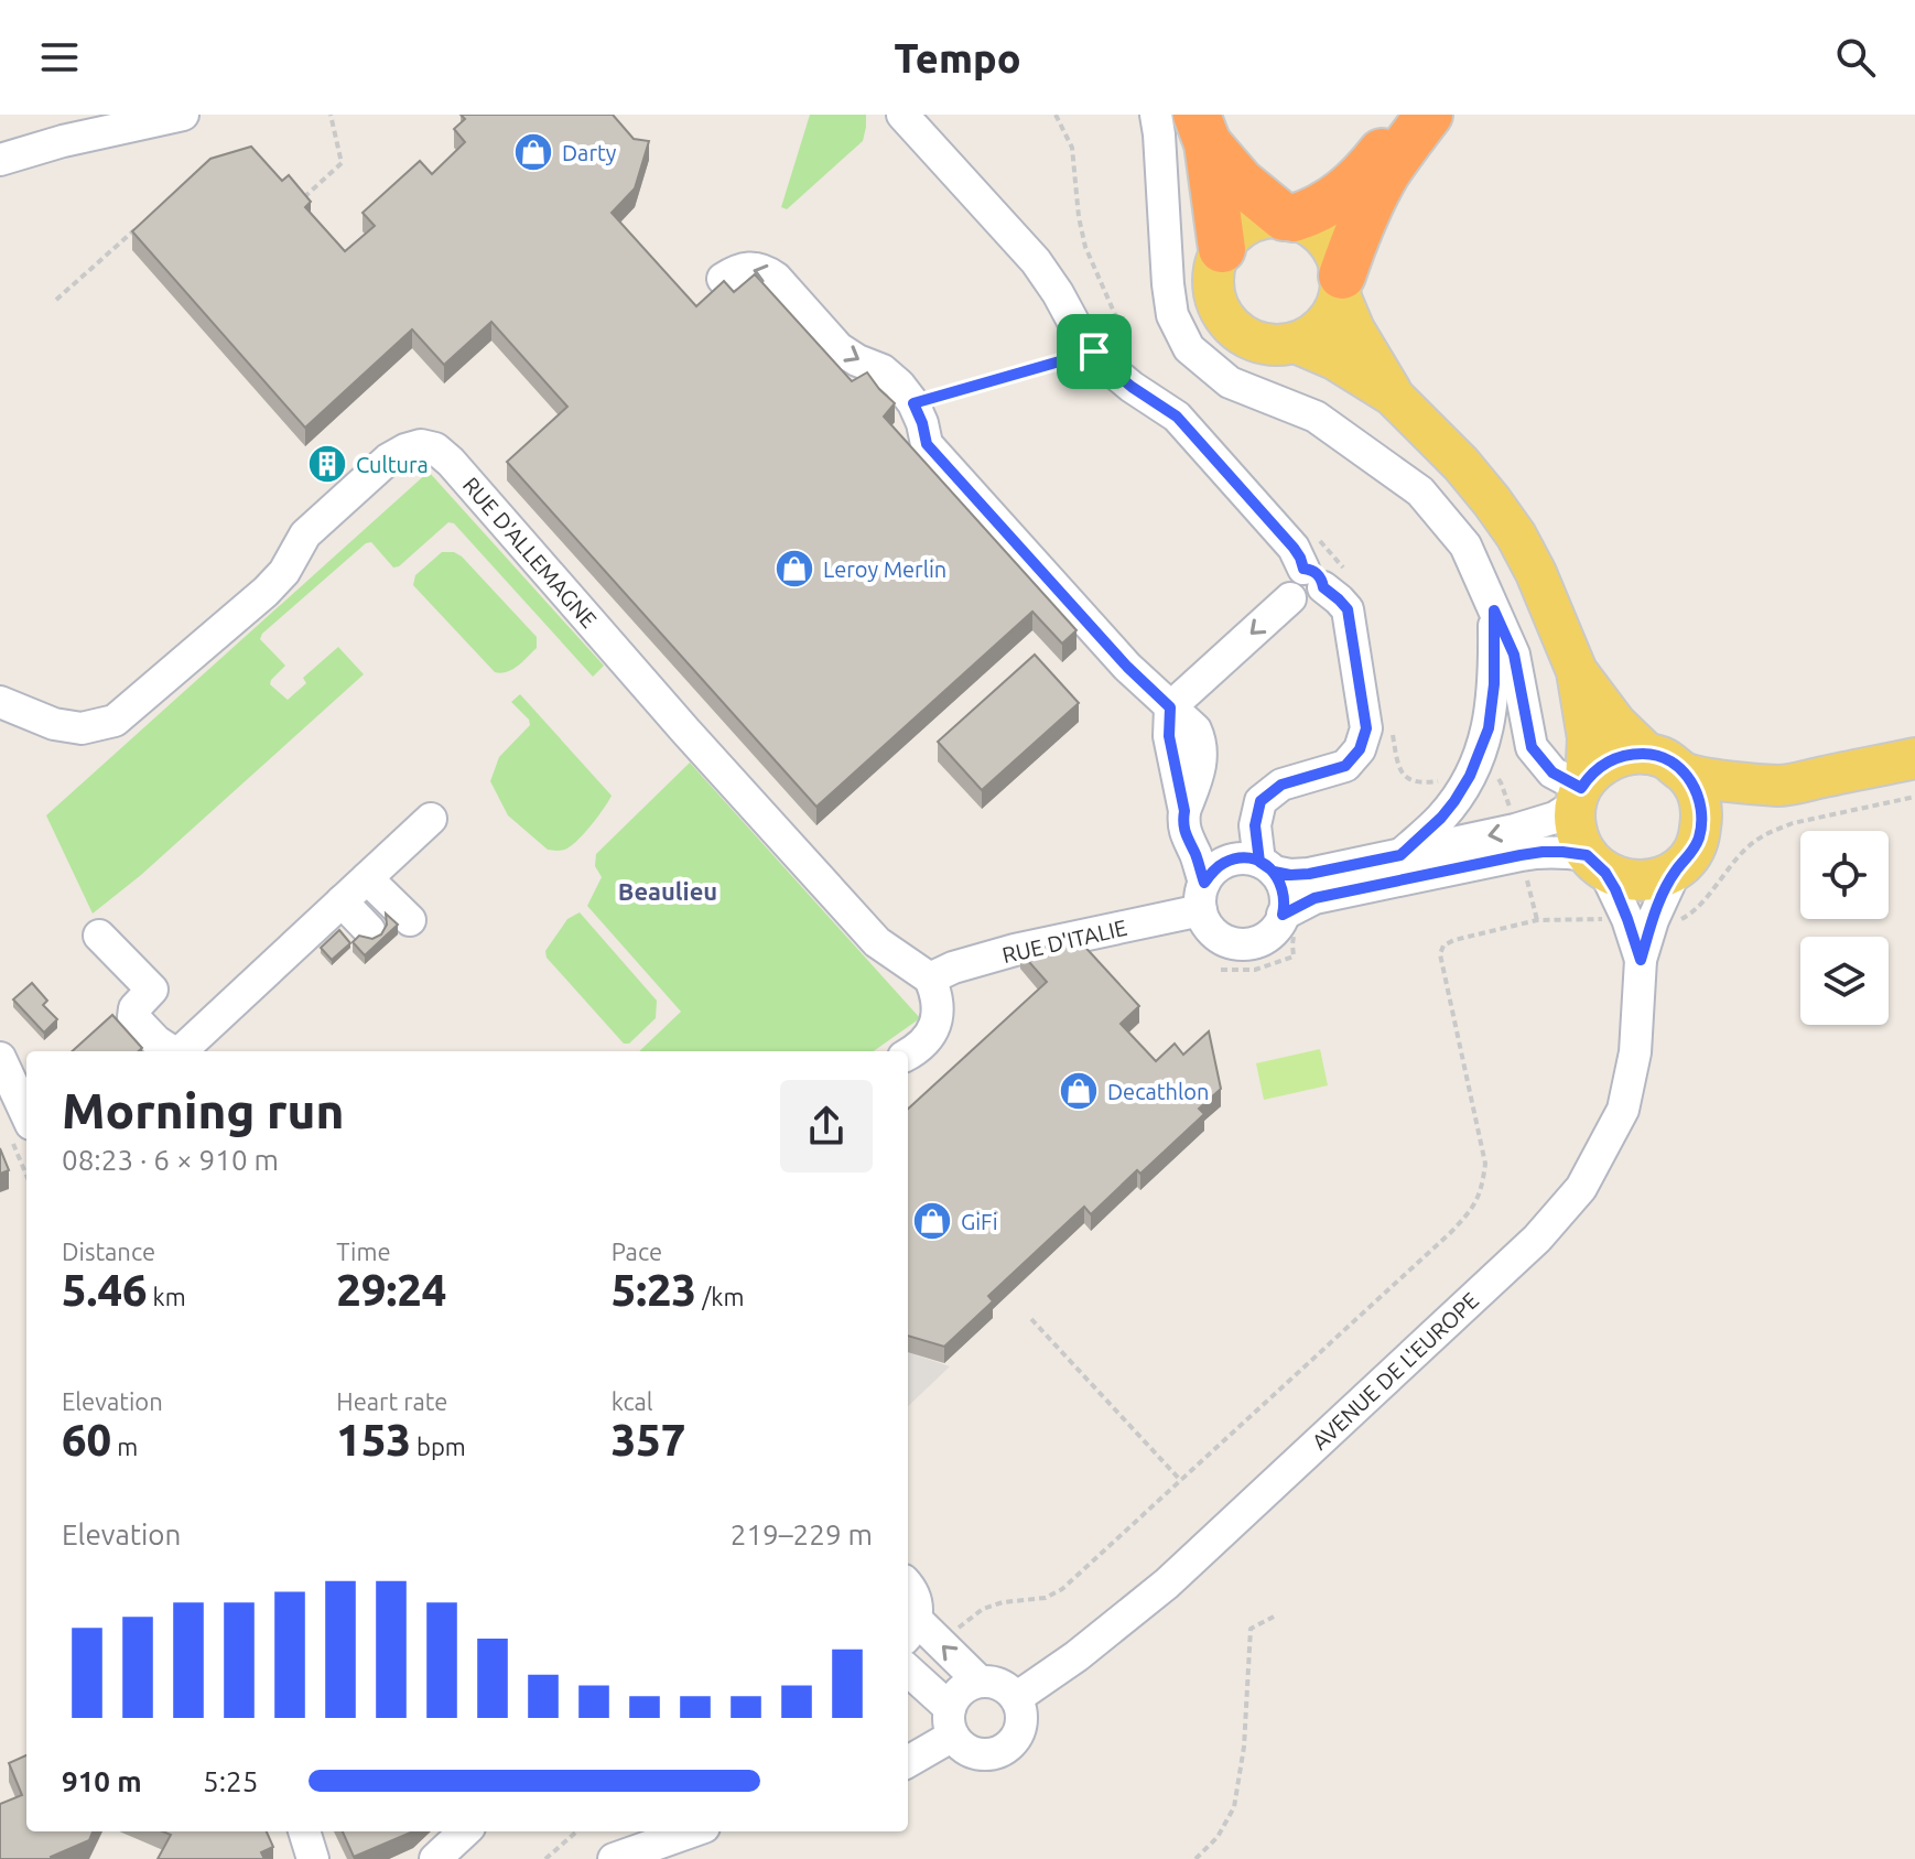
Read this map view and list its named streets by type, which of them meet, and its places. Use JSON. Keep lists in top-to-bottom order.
{
  "streets": {
    "street": ["RUE D'ALLEMAGNE", "RUE D'ITALIE", "AVENUE DE L'EUROPE"]
  },
  "crossings": [
    ["RUE D'ALLEMAGNE", "RUE D'ITALIE"]
  ],
  "districts": ["Beaulieu"],
  "places": {
    "shop": [
      "Darty",
      "Leroy Merlin",
      "Decathlon",
      "GiFi"
    ],
    "building": ["Cultura"]
  },
  "page": {
    "header": "Tempo",
    "heading": ["Morning run", "08:23 · 6 × 910 m"],
    "stats": [
      ["Distance", "5.46 km"],
      ["Time", "29:24"],
      ["Pace", "5:23 /km"],
      ["Elevation", "60 m"],
      ["Heart rate", "153 bpm"],
      ["kcal", "357"]
    ],
    "chart": ["Elevation", "219–229 m"],
    "list": [
      {
        "name": "910 m",
        "note": "5:25"
      }
    ]
  }
}
